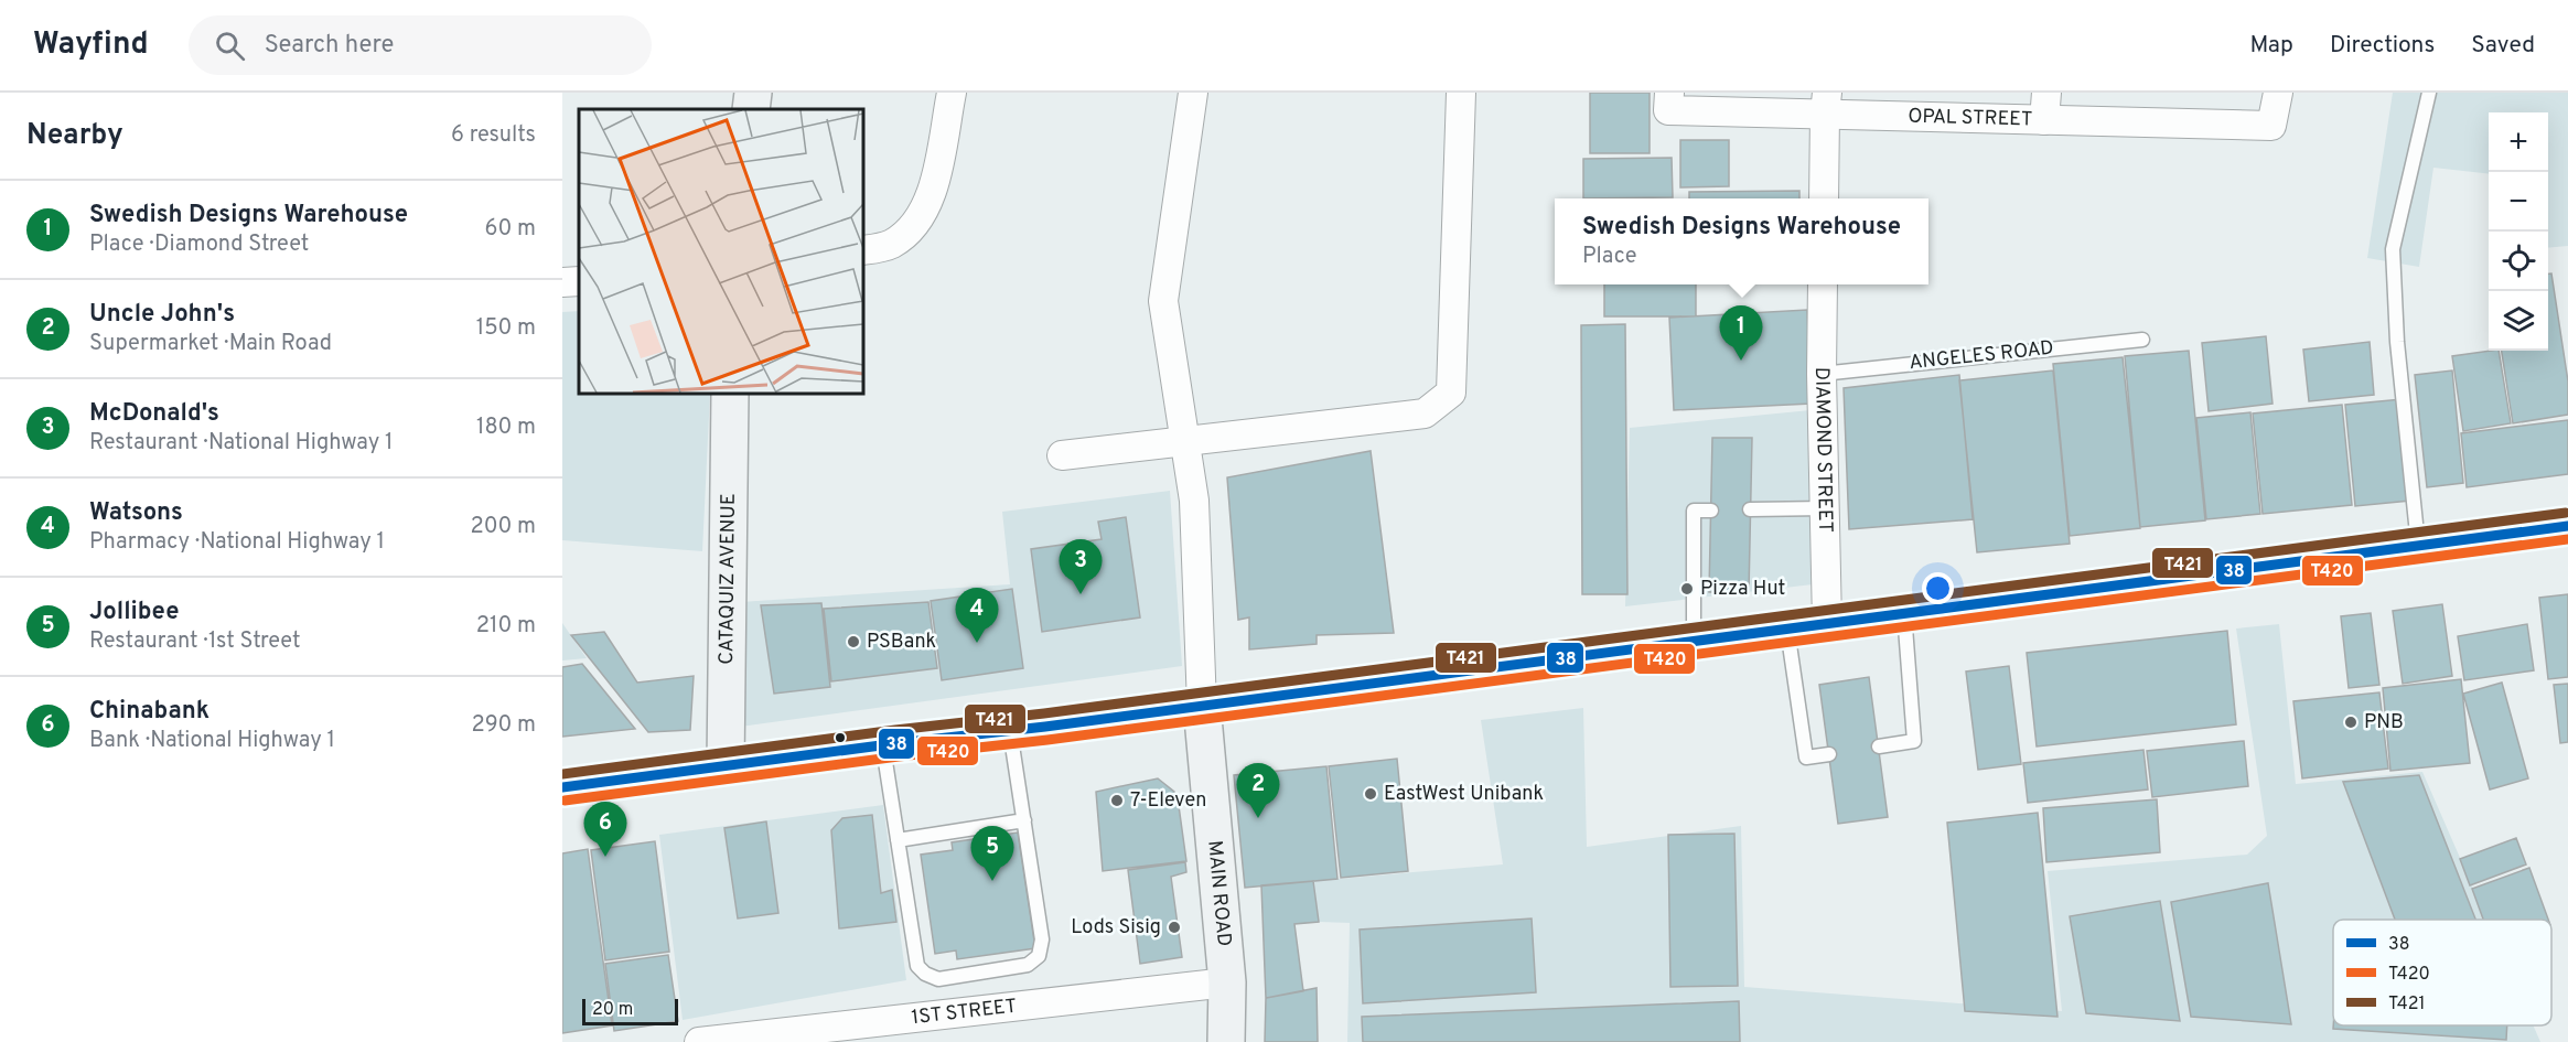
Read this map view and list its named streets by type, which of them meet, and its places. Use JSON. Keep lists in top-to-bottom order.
{
  "streets": {
    "street": [
      "OPAL STREET",
      "DIAMOND STREET",
      "CATAQUIZ AVENUE",
      "MAIN ROAD",
      "1ST STREET"
    ],
    "lane": ["ANGELES ROAD"]
  },
  "crossings": [
    ["ANGELES ROAD", "DIAMOND STREET"],
    ["MAIN ROAD", "1ST STREET"]
  ],
  "places": [
    "Pizza Hut",
    "PSBank",
    "PNB",
    "EastWest Unibank",
    "7-Eleven",
    "Lods Sisig"
  ],
  "lines": ["transit line T421", "transit line 38", "transit line T420"],
  "legend": ["38", "T420", "T421"],
  "scale_bar": "20 m",
  "page": {
    "header": "Wayfind",
    "search": "Search here",
    "nav": ["Map", "Directions", "Saved"],
    "heading": ["Nearby", "6 results"],
    "map_buttons": ["+", "−"],
    "list": [
      {
        "mark": "1",
        "name": "Swedish Designs Warehouse",
        "note": "Place · Diamond Street",
        "value": "60 m"
      },
      {
        "mark": "2",
        "name": "Uncle John's",
        "note": "Supermarket · Main Road",
        "value": "150 m"
      },
      {
        "mark": "3",
        "name": "McDonald's",
        "note": "Restaurant · National Highway 1",
        "value": "180 m"
      },
      {
        "mark": "4",
        "name": "Watsons",
        "note": "Pharmacy · National Highway 1",
        "value": "200 m"
      },
      {
        "mark": "5",
        "name": "Jollibee",
        "note": "Restaurant · 1st Street",
        "value": "210 m"
      },
      {
        "mark": "6",
        "name": "Chinabank",
        "note": "Bank · National Highway 1",
        "value": "290 m"
      }
    ],
    "popup": ["Swedish Designs Warehouse", "Place"],
    "pins": [
      "1",
      "3",
      "4",
      "2",
      "6",
      "5"
    ],
    "scale": "20 m"
  }
}
